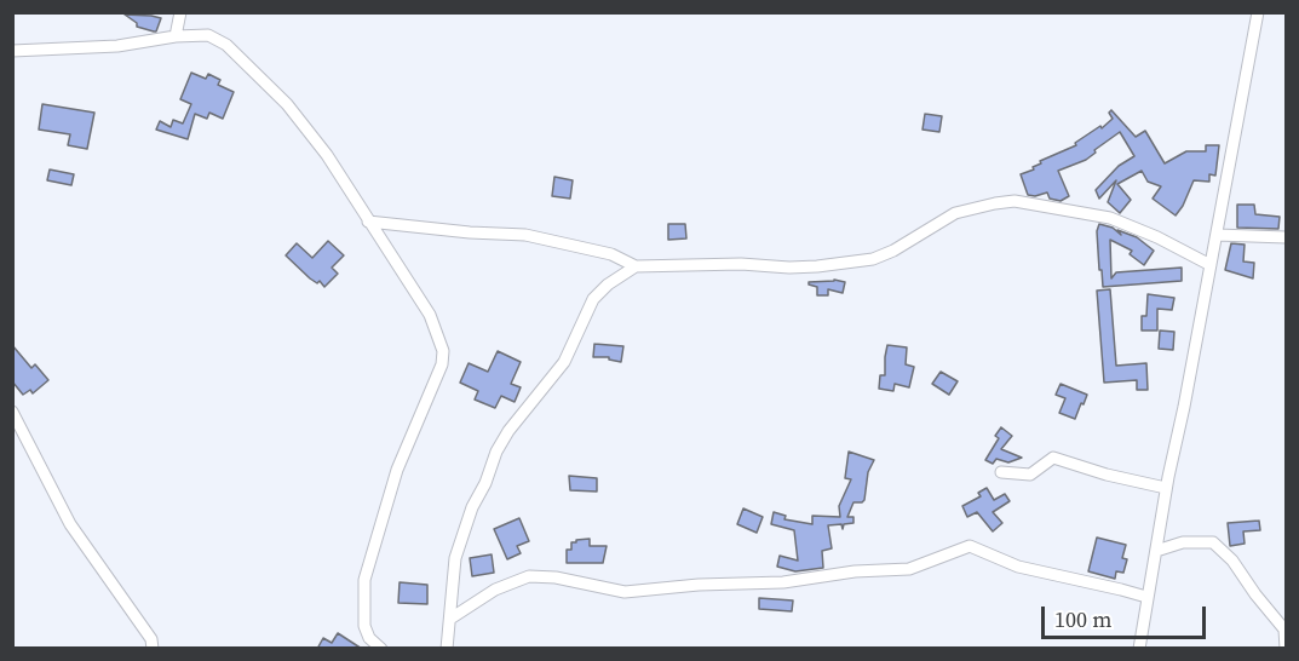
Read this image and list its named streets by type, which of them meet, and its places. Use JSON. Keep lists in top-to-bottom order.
{
  "scale_bar": "100 m"
}
